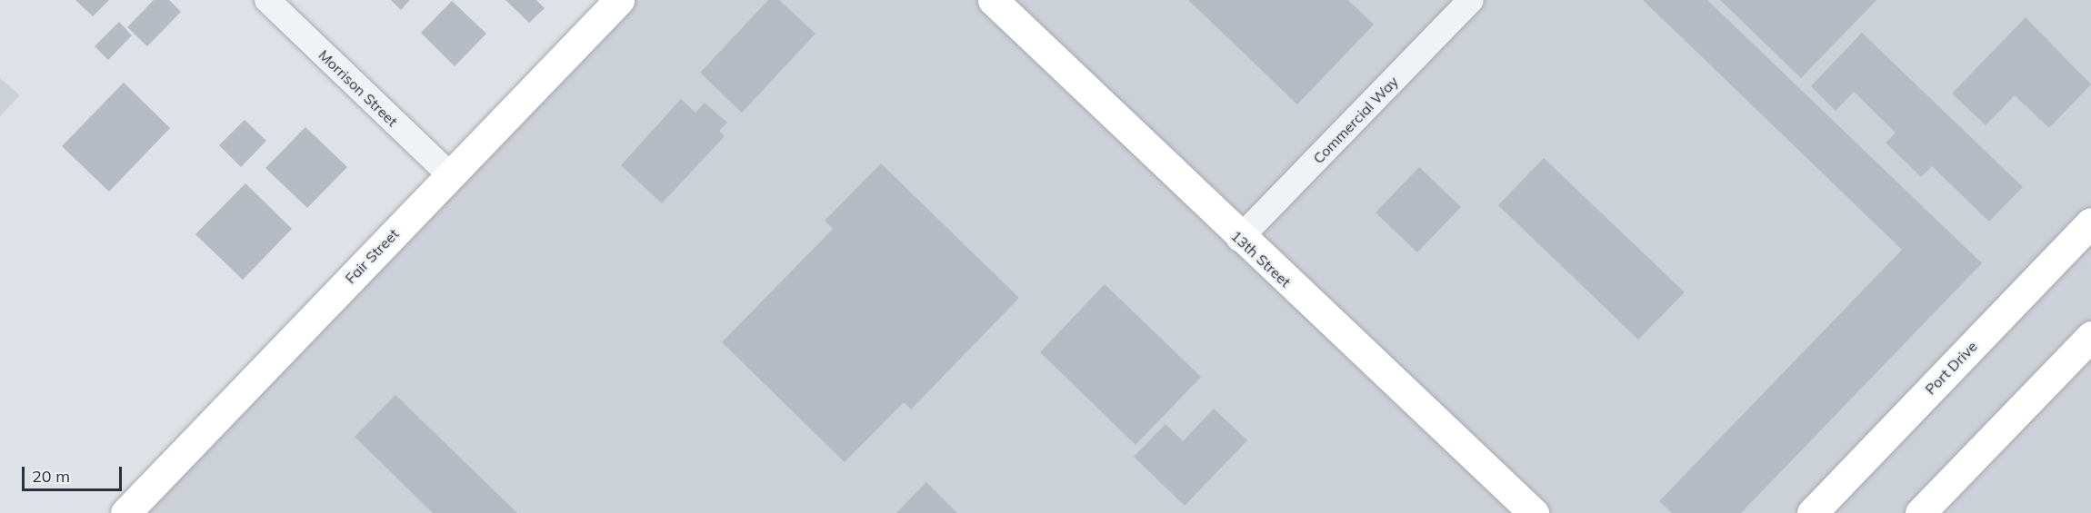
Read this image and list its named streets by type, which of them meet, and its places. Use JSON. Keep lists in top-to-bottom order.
{
  "streets": {
    "street": [
      "Morrison Street",
      "Commercial Way",
      "Fair Street",
      "13th Street",
      "Port Drive"
    ]
  },
  "crossings": [
    ["Morrison Street", "Fair Street"],
    ["Commercial Way", "13th Street"]
  ],
  "scale_bar": "20 m"
}
